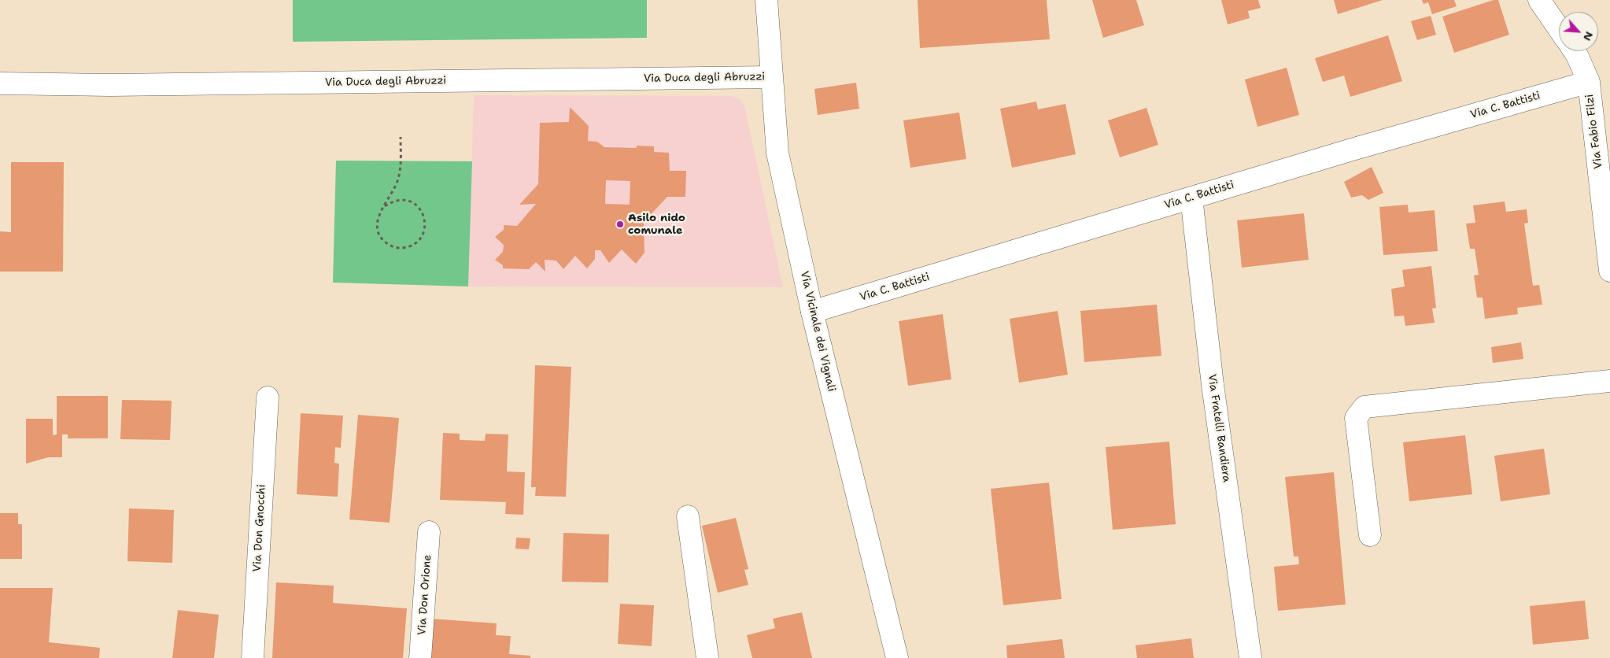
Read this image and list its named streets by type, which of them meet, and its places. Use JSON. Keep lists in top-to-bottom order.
{
  "streets": {
    "street": [
      "Via Duca degli Abruzzi",
      "Via C. Battisti",
      "Via Fabio Filzi",
      "Via Vicinale dei Vignali",
      "Via Fratelli Bandiera",
      "Via Don Gnocchi",
      "Via Don Orione"
    ]
  },
  "crossings": [
    ["Via Duca degli Abruzzi", "Via Vicinale dei Vignali"],
    ["Via C. Battisti", "Via Fabio Filzi"],
    ["Via C. Battisti", "Via Vicinale dei Vignali"],
    ["Via C. Battisti", "Via Fratelli Bandiera"]
  ],
  "places": ["Asilo nido comunale"],
  "north": "bottom right"
}
